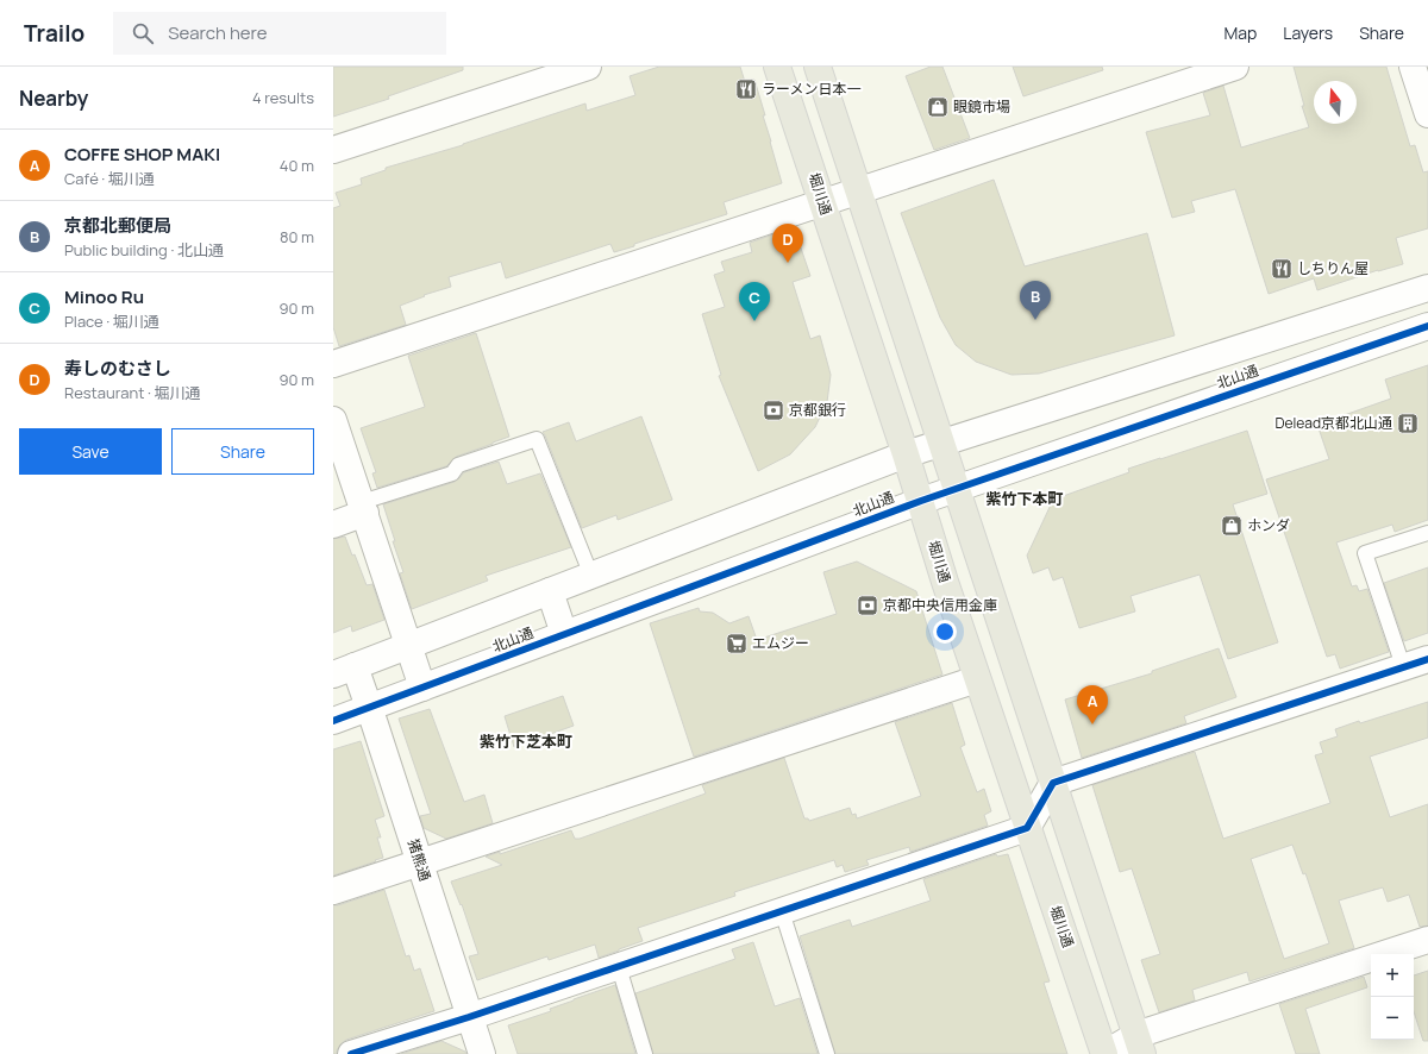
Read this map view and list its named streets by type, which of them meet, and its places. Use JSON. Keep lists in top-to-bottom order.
{
  "streets": {
    "main road": ["堀川通"],
    "street": ["北山通", "猪熊通"]
  },
  "crossings": [
    ["堀川通", "北山通"],
    ["北山通", "猪熊通"]
  ],
  "districts": ["紫竹下本町", "紫竹下芝本町"],
  "places": {
    "restaurant": ["ラーメン日本一", "しちりん屋"],
    "shop": ["眼鏡市場", "ホンダ"],
    "bank": ["京都銀行", "京都中央信用金庫"],
    "building": ["Delead京都北山通"],
    "supermarket": ["エムジー"]
  },
  "north": "top",
  "page": {
    "header": "Trailo",
    "search": "Search here",
    "nav": ["Map", "Layers", "Share"],
    "heading": ["Nearby", "4 results"],
    "list": [
      {
        "mark": "A",
        "name": "COFFE SHOP MAKI",
        "note": "Café · 堀川通",
        "value": "40 m"
      },
      {
        "mark": "B",
        "name": "京都北郵便局",
        "note": "Public building · 北山通",
        "value": "80 m"
      },
      {
        "mark": "C",
        "name": "Minoo Ru",
        "note": "Place · 堀川通",
        "value": "90 m"
      },
      {
        "mark": "D",
        "name": "寿しのむさし",
        "note": "Restaurant · 堀川通",
        "value": "90 m"
      }
    ],
    "pins": [
      "D",
      "B",
      "C",
      "A"
    ],
    "buttons": ["Save", "Share"],
    "map_buttons": ["+", "−"]
  }
}
